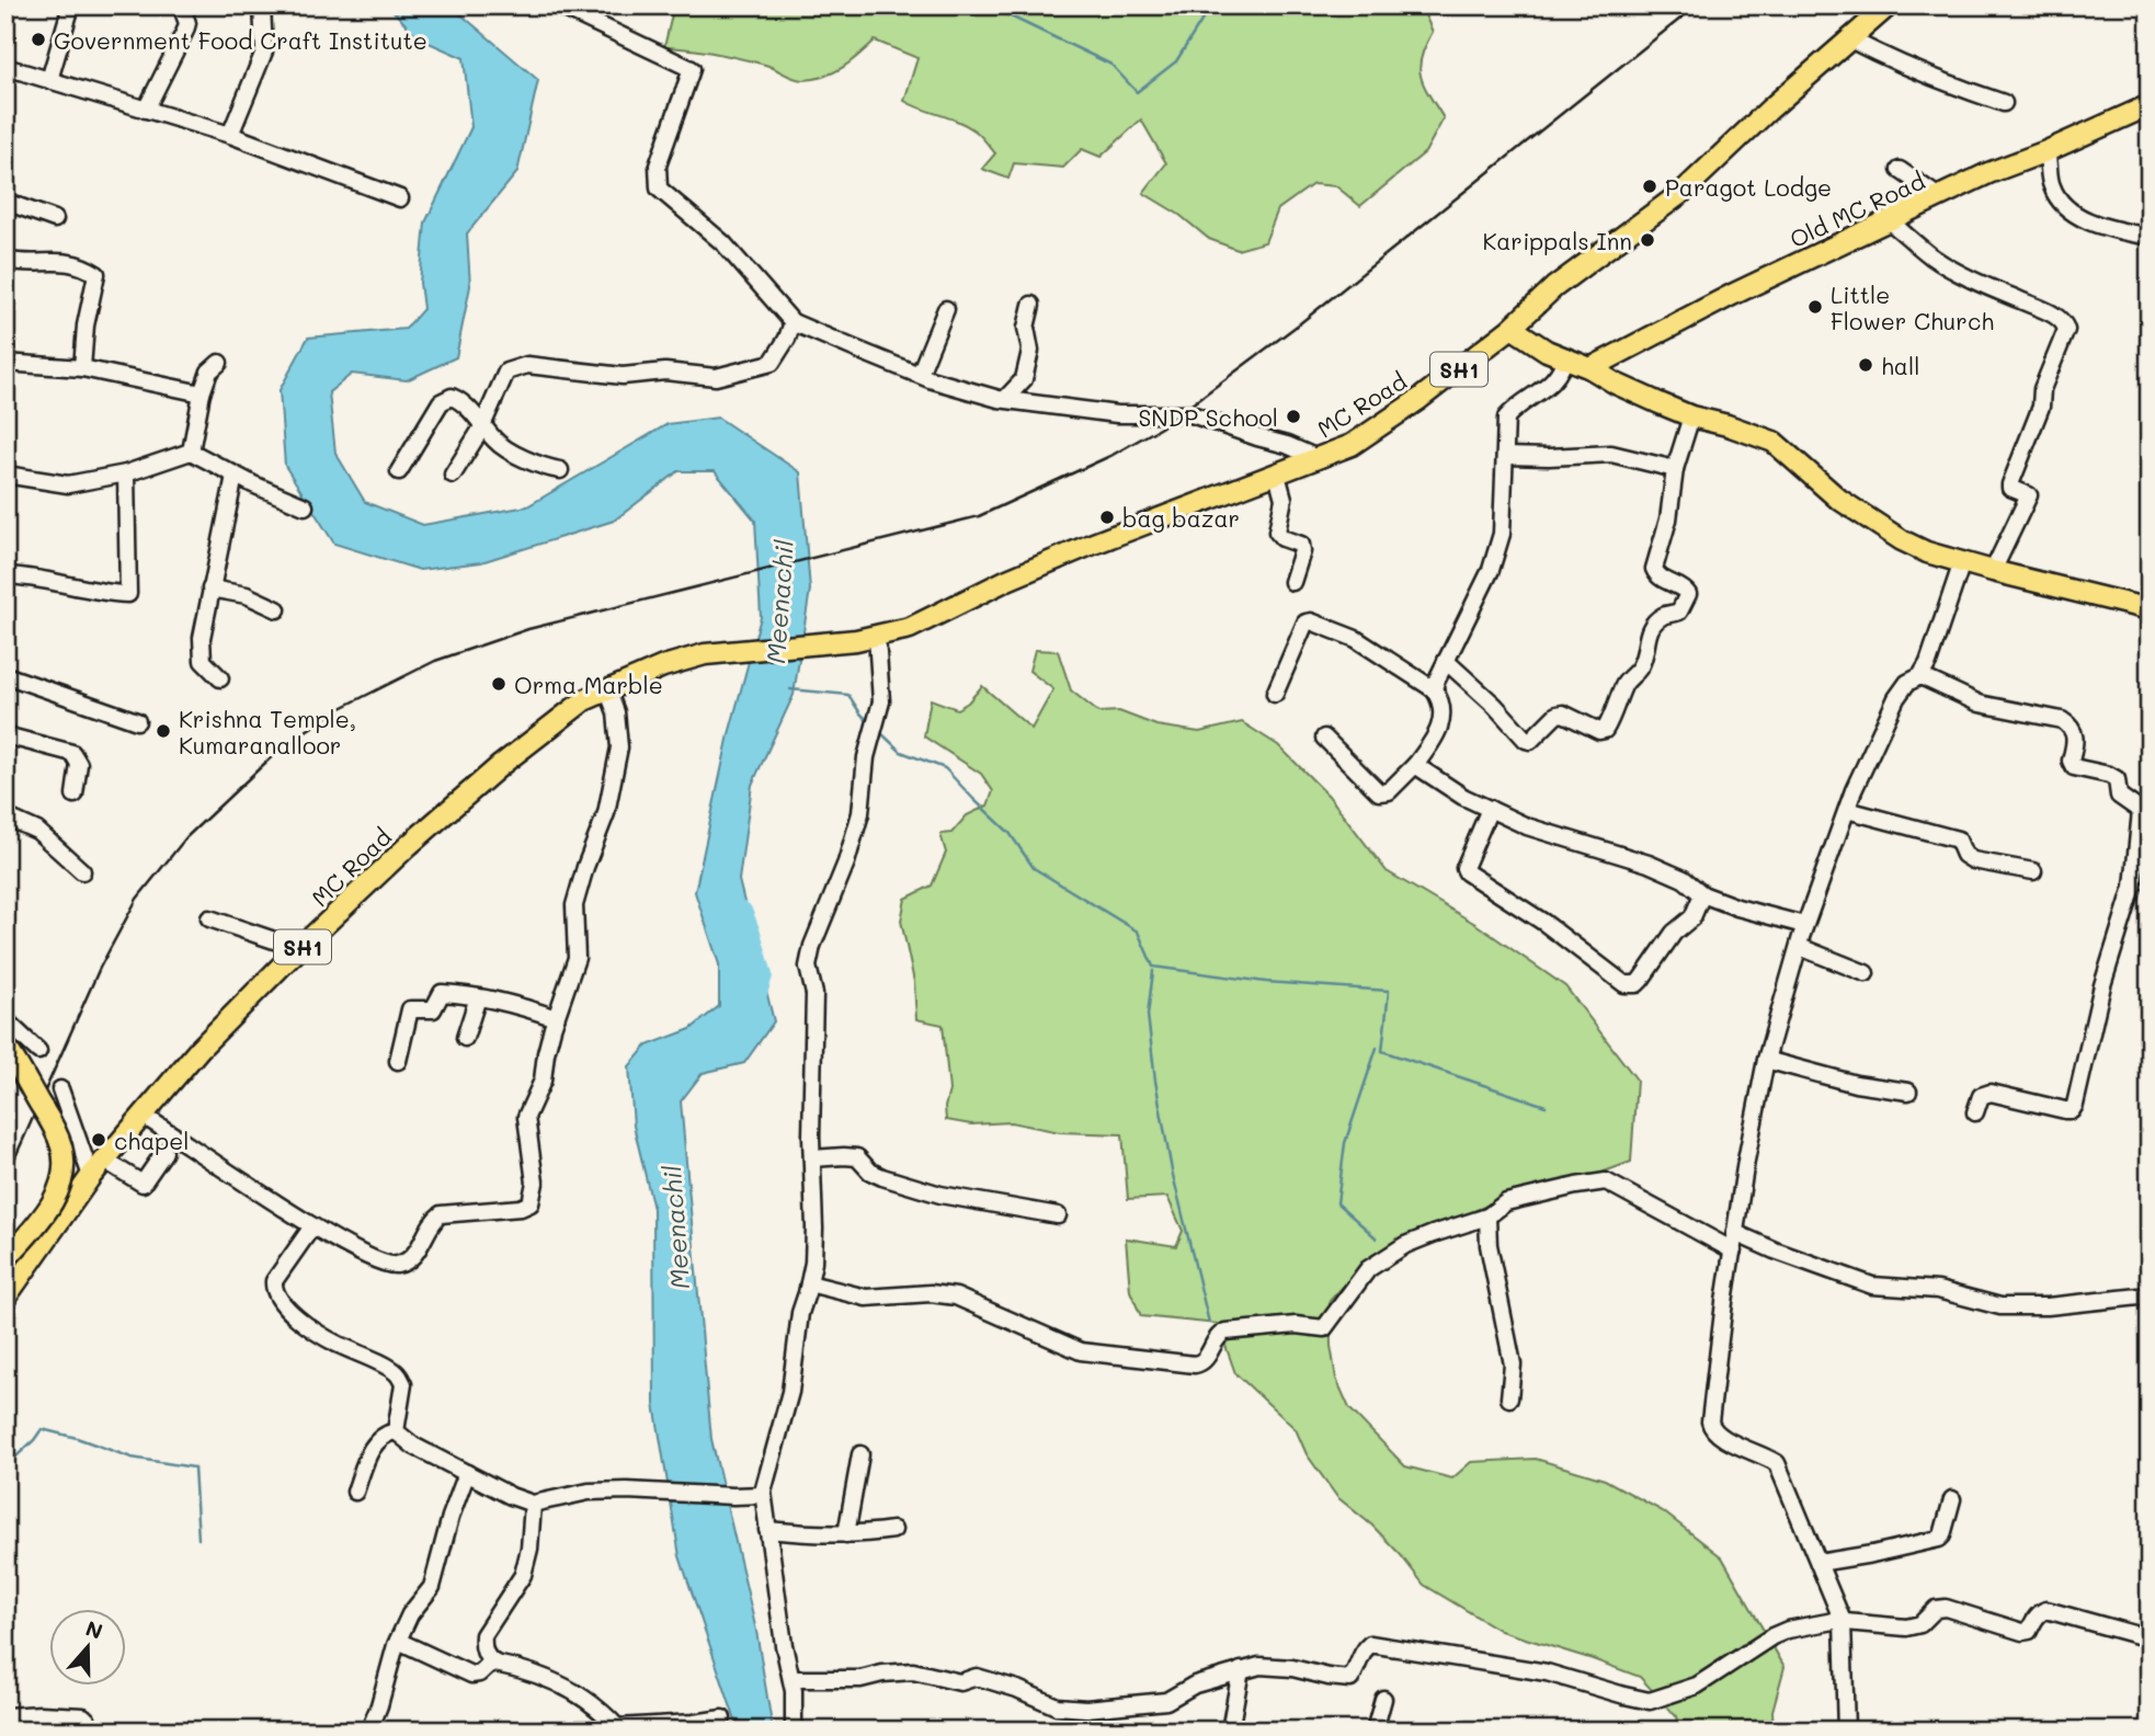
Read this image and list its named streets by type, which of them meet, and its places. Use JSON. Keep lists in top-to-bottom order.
{
  "streets": {
    "main road": ["Old MC Road", "SH1", "MC Road"]
  },
  "water": ["Meenachil"],
  "places": [
    "Government Food Craft Institute",
    "Paragot Lodge",
    "Karippals Inn",
    "Little Flower Church",
    "hall",
    "SNDP School",
    "bag bazar",
    "Orma Marble",
    "Krishna Temple, Kumaranalloor",
    "chapel"
  ],
  "north": "top"
}
